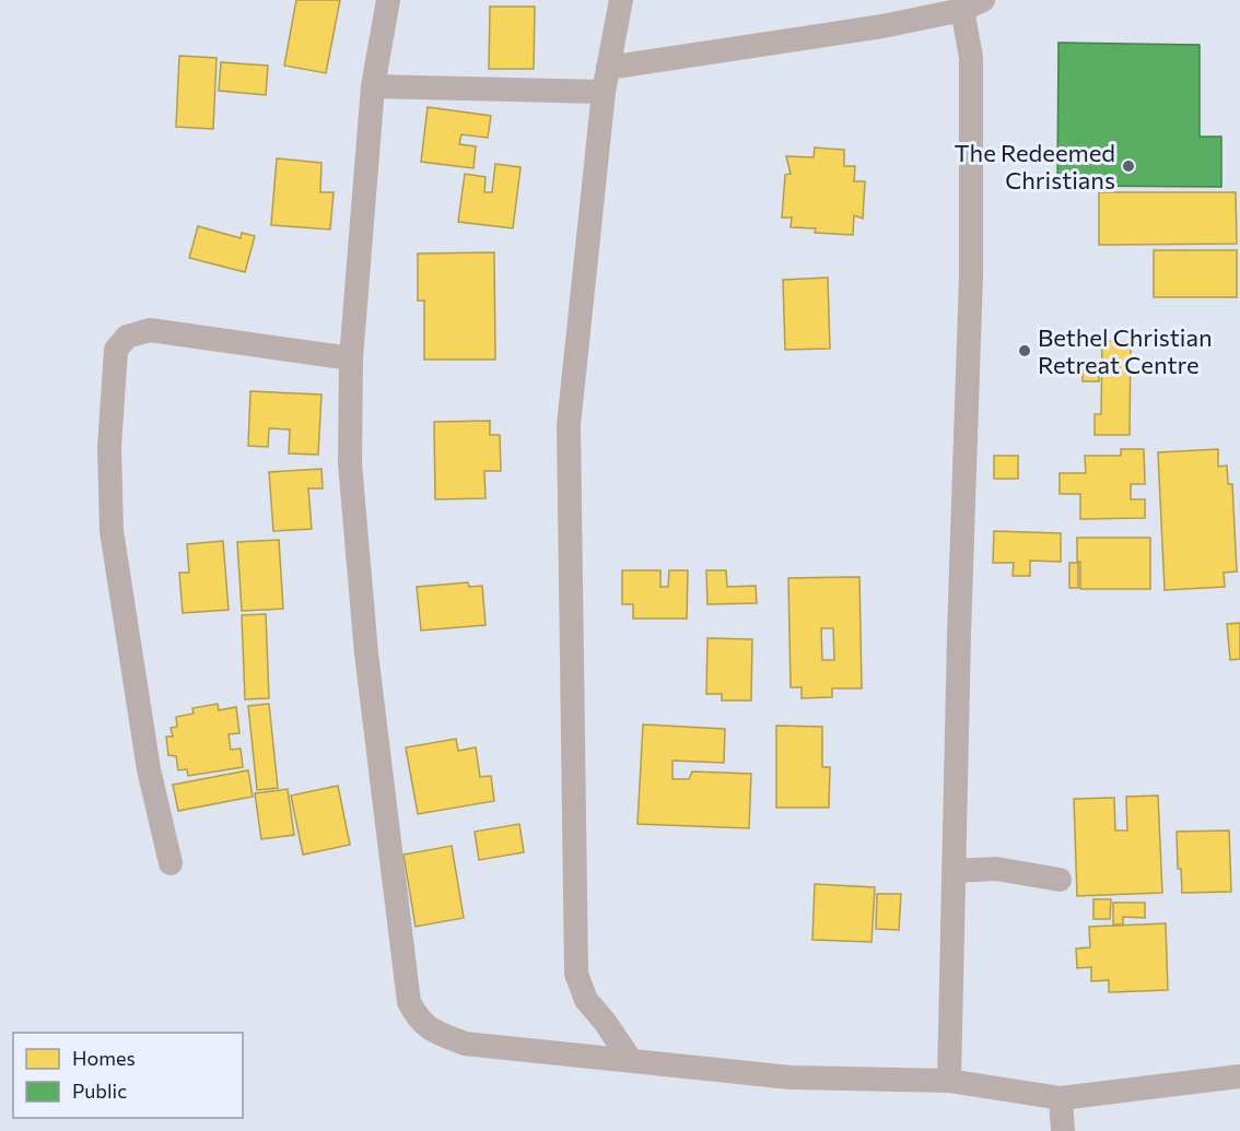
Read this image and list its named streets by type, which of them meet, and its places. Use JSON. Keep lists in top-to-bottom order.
{
  "places": ["The Redeemed Christians", "Bethel Christian Retreat Centre"],
  "legend": ["Homes", "Public"]
}
